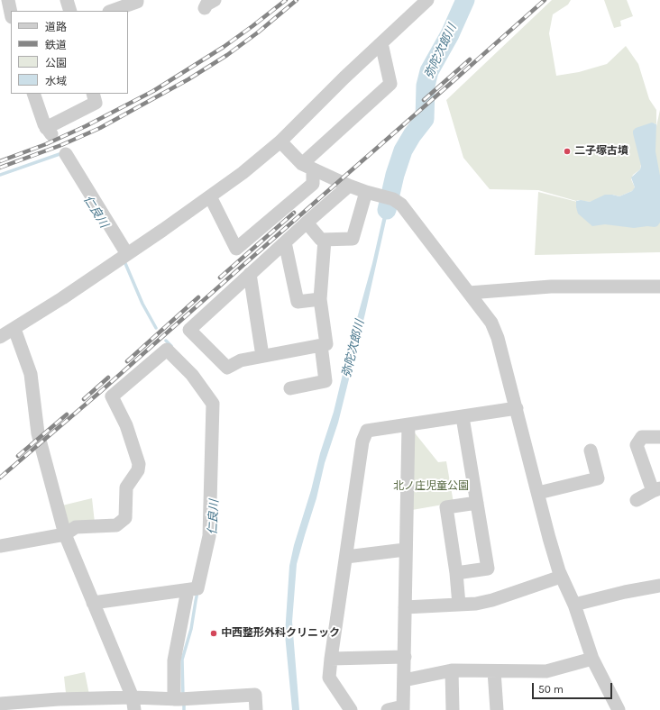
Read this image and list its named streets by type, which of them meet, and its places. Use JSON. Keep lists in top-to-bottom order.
{
  "water": ["弥陀次郎川", "仁良川"],
  "parks": ["北ノ庄児童公園"],
  "places": ["二子塚古墳", "中西整形外科クリニック"],
  "legend": [
    "道路",
    "鉄道",
    "公園",
    "水域"
  ],
  "scale_bar": "50 m"
}
